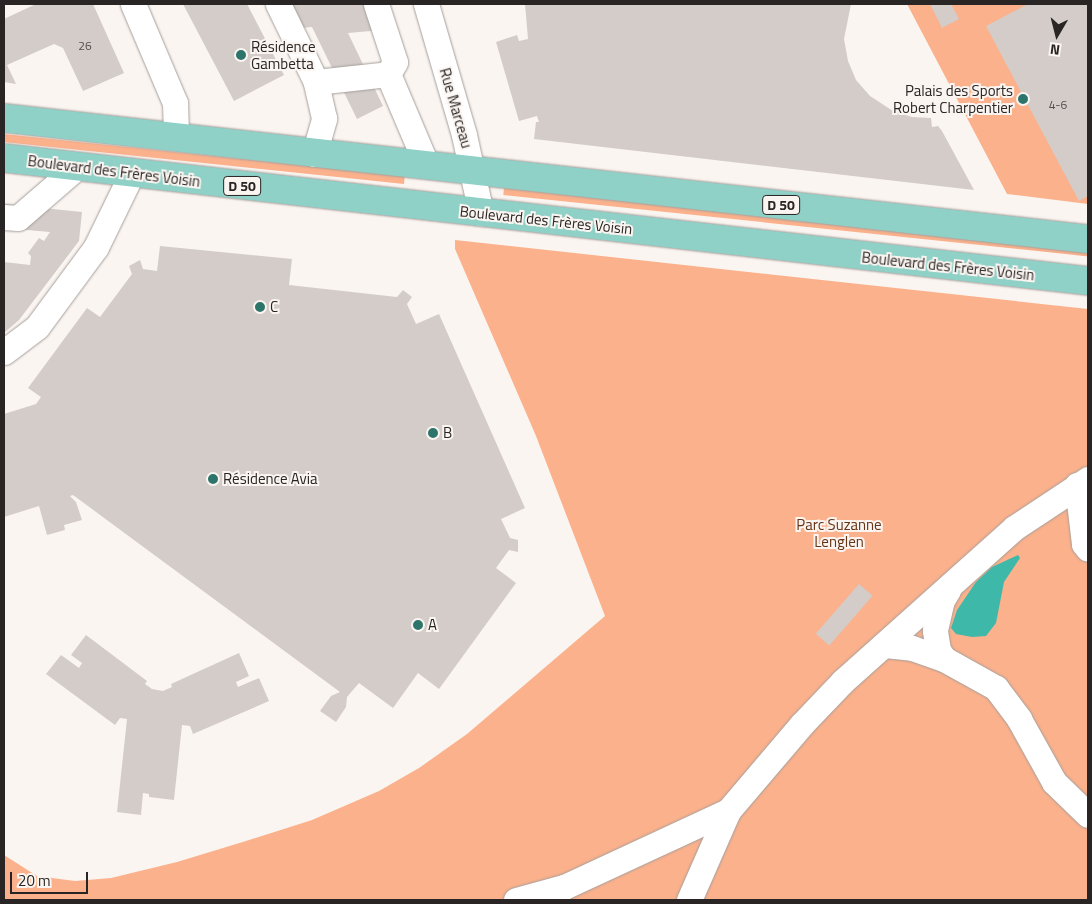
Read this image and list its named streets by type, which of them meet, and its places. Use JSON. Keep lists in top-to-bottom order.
{
  "streets": {
    "main road": ["Boulevard des Frères Voisin", "D 50"],
    "street": ["Rue Marceau"]
  },
  "crossings": [
    ["Rue Marceau", "Boulevard des Frères Voisin"],
    ["Rue Marceau", "D 50"]
  ],
  "parks": ["Parc Suzanne Lenglen"],
  "places": [
    "Résidence Gambetta",
    "Palais des Sports Robert Charpentier",
    "C",
    "B",
    "Résidence Avia",
    "A"
  ],
  "house_numbers": ["26", "4-6"],
  "scale_bar": "20 m",
  "north": "bottom"
}
